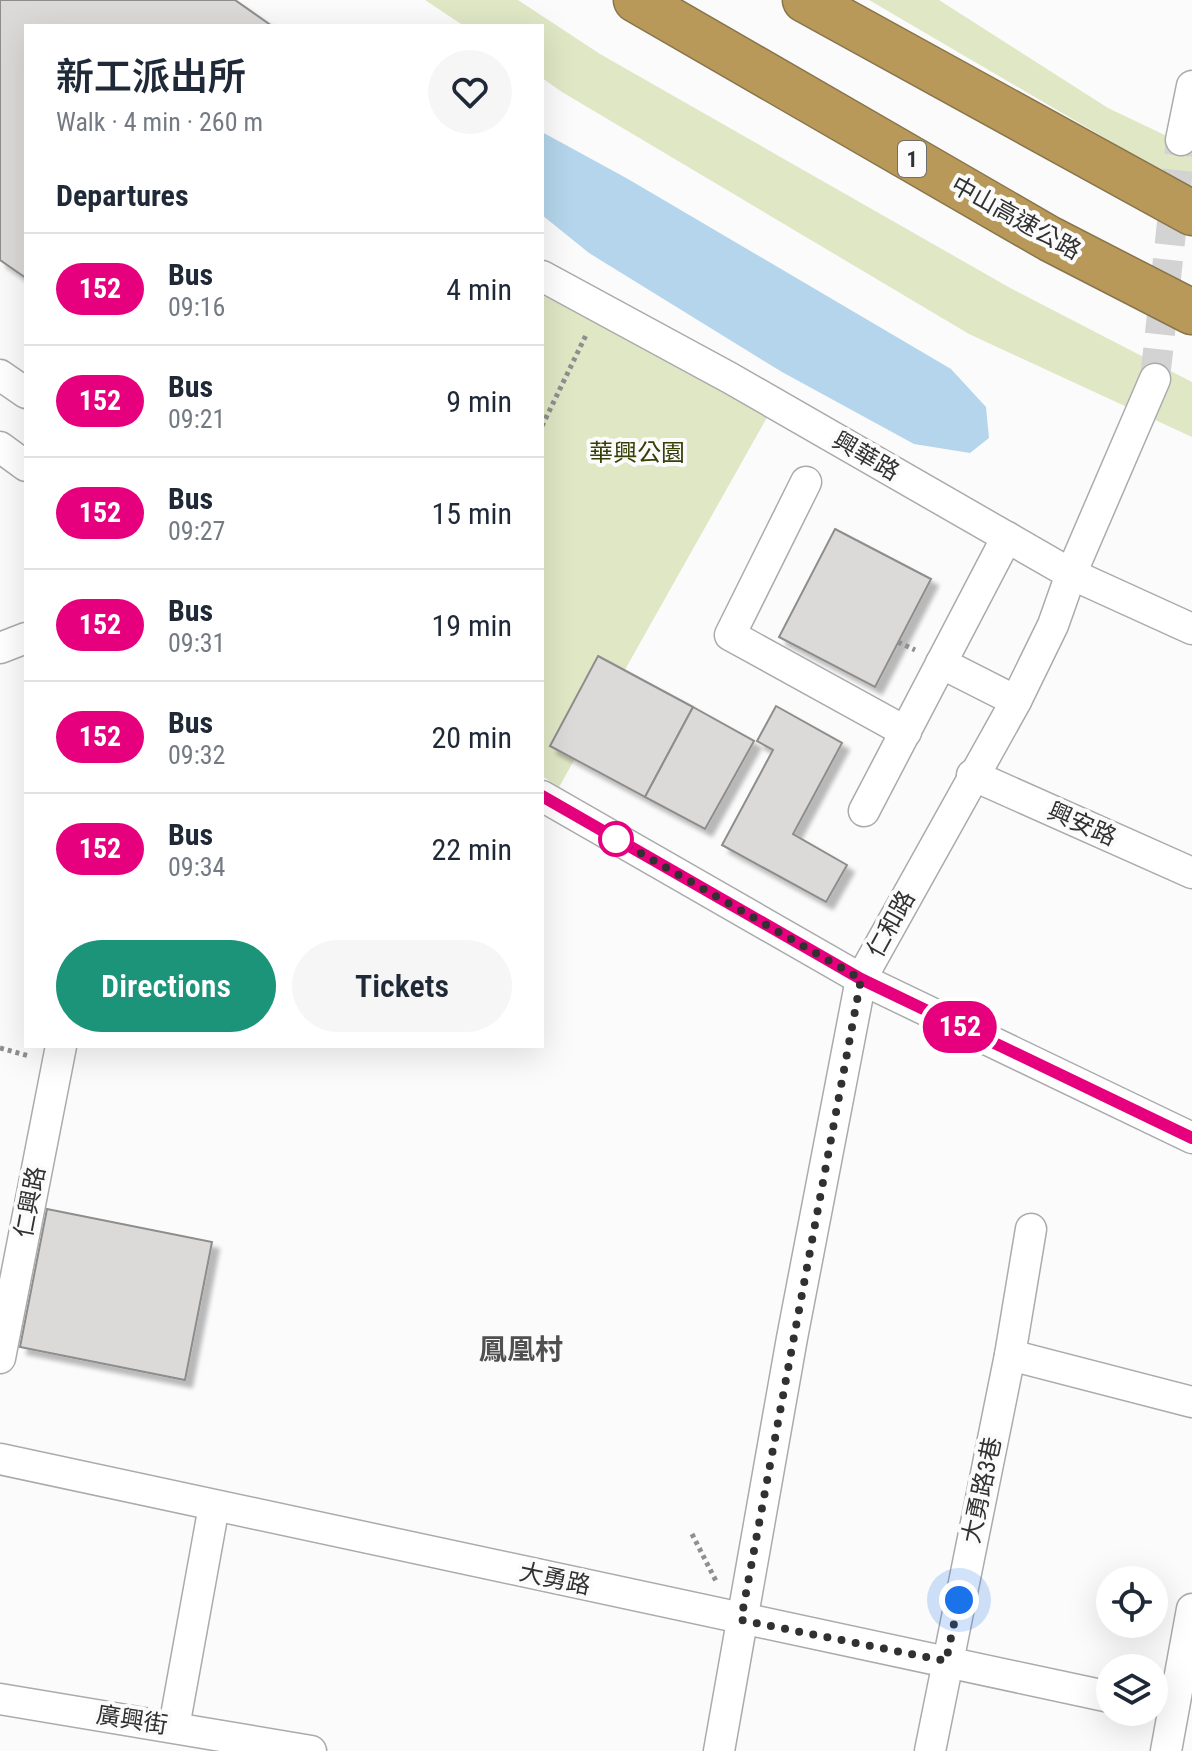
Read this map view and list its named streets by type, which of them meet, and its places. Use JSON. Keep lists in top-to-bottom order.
{
  "streets": {
    "highway": ["1", "中山高速公路"],
    "street": [
      "興華路",
      "興安路",
      "仁和路",
      "仁興路",
      "大勇路3巷",
      "大勇路",
      "廣興街"
    ]
  },
  "crossings": [
    ["興華路", "仁和路"],
    ["興安路", "仁和路"],
    ["仁和路", "大勇路"],
    ["大勇路3巷", "大勇路"]
  ],
  "districts": ["鳳凰村"],
  "parks": ["華興公園"],
  "lines": ["bus line 152"],
  "page": {
    "on_map": "152",
    "heading": [
      ["新工派出所", "Walk · 4 min · 260 m"],
      "Departures"
    ],
    "list": [
      {
        "mark": "152",
        "name": "Bus",
        "note": "09:16",
        "value": "4 min"
      },
      {
        "mark": "152",
        "name": "Bus",
        "note": "09:21",
        "value": "9 min"
      },
      {
        "mark": "152",
        "name": "Bus",
        "note": "09:27",
        "value": "15 min"
      },
      {
        "mark": "152",
        "name": "Bus",
        "note": "09:31",
        "value": "19 min"
      },
      {
        "mark": "152",
        "name": "Bus",
        "note": "09:32",
        "value": "20 min"
      },
      {
        "mark": "152",
        "name": "Bus",
        "note": "09:34",
        "value": "22 min"
      }
    ],
    "buttons": ["Directions", "Tickets"]
  }
}
